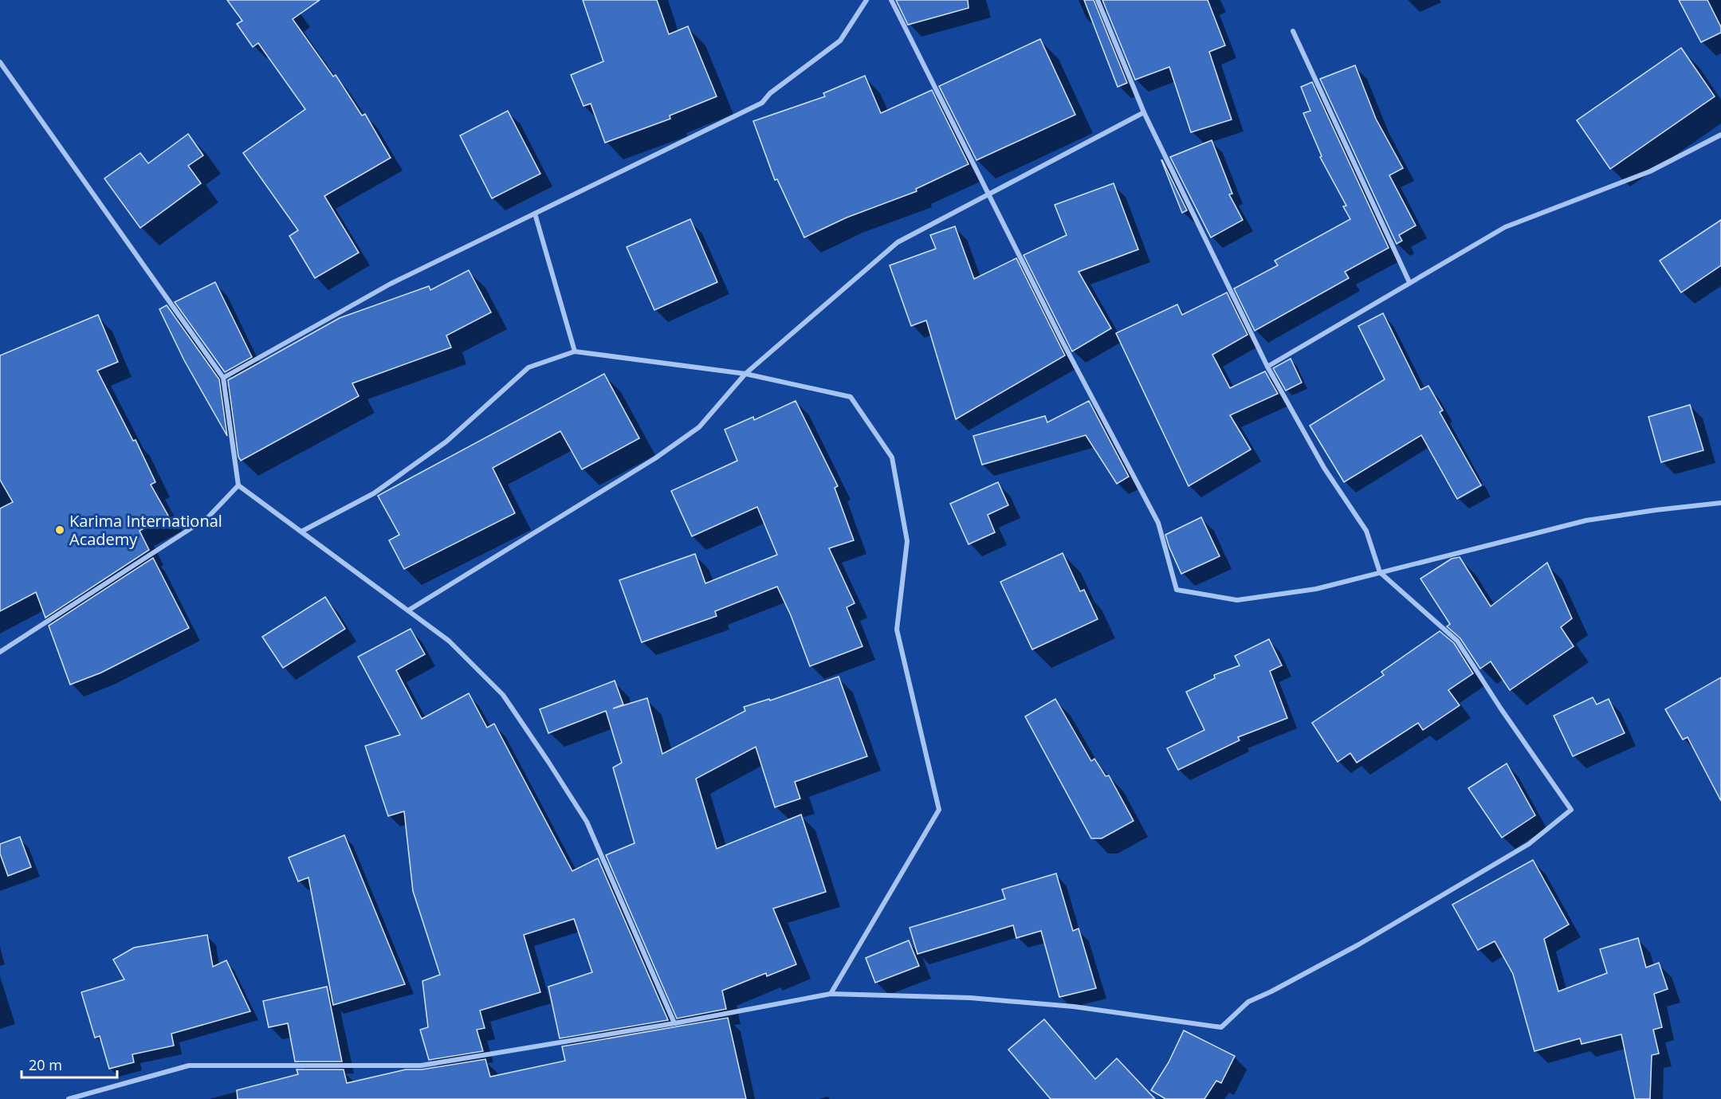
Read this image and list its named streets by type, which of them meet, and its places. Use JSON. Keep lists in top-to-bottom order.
{
  "places": ["Karima International Academy"],
  "scale_bar": "20 m"
}
